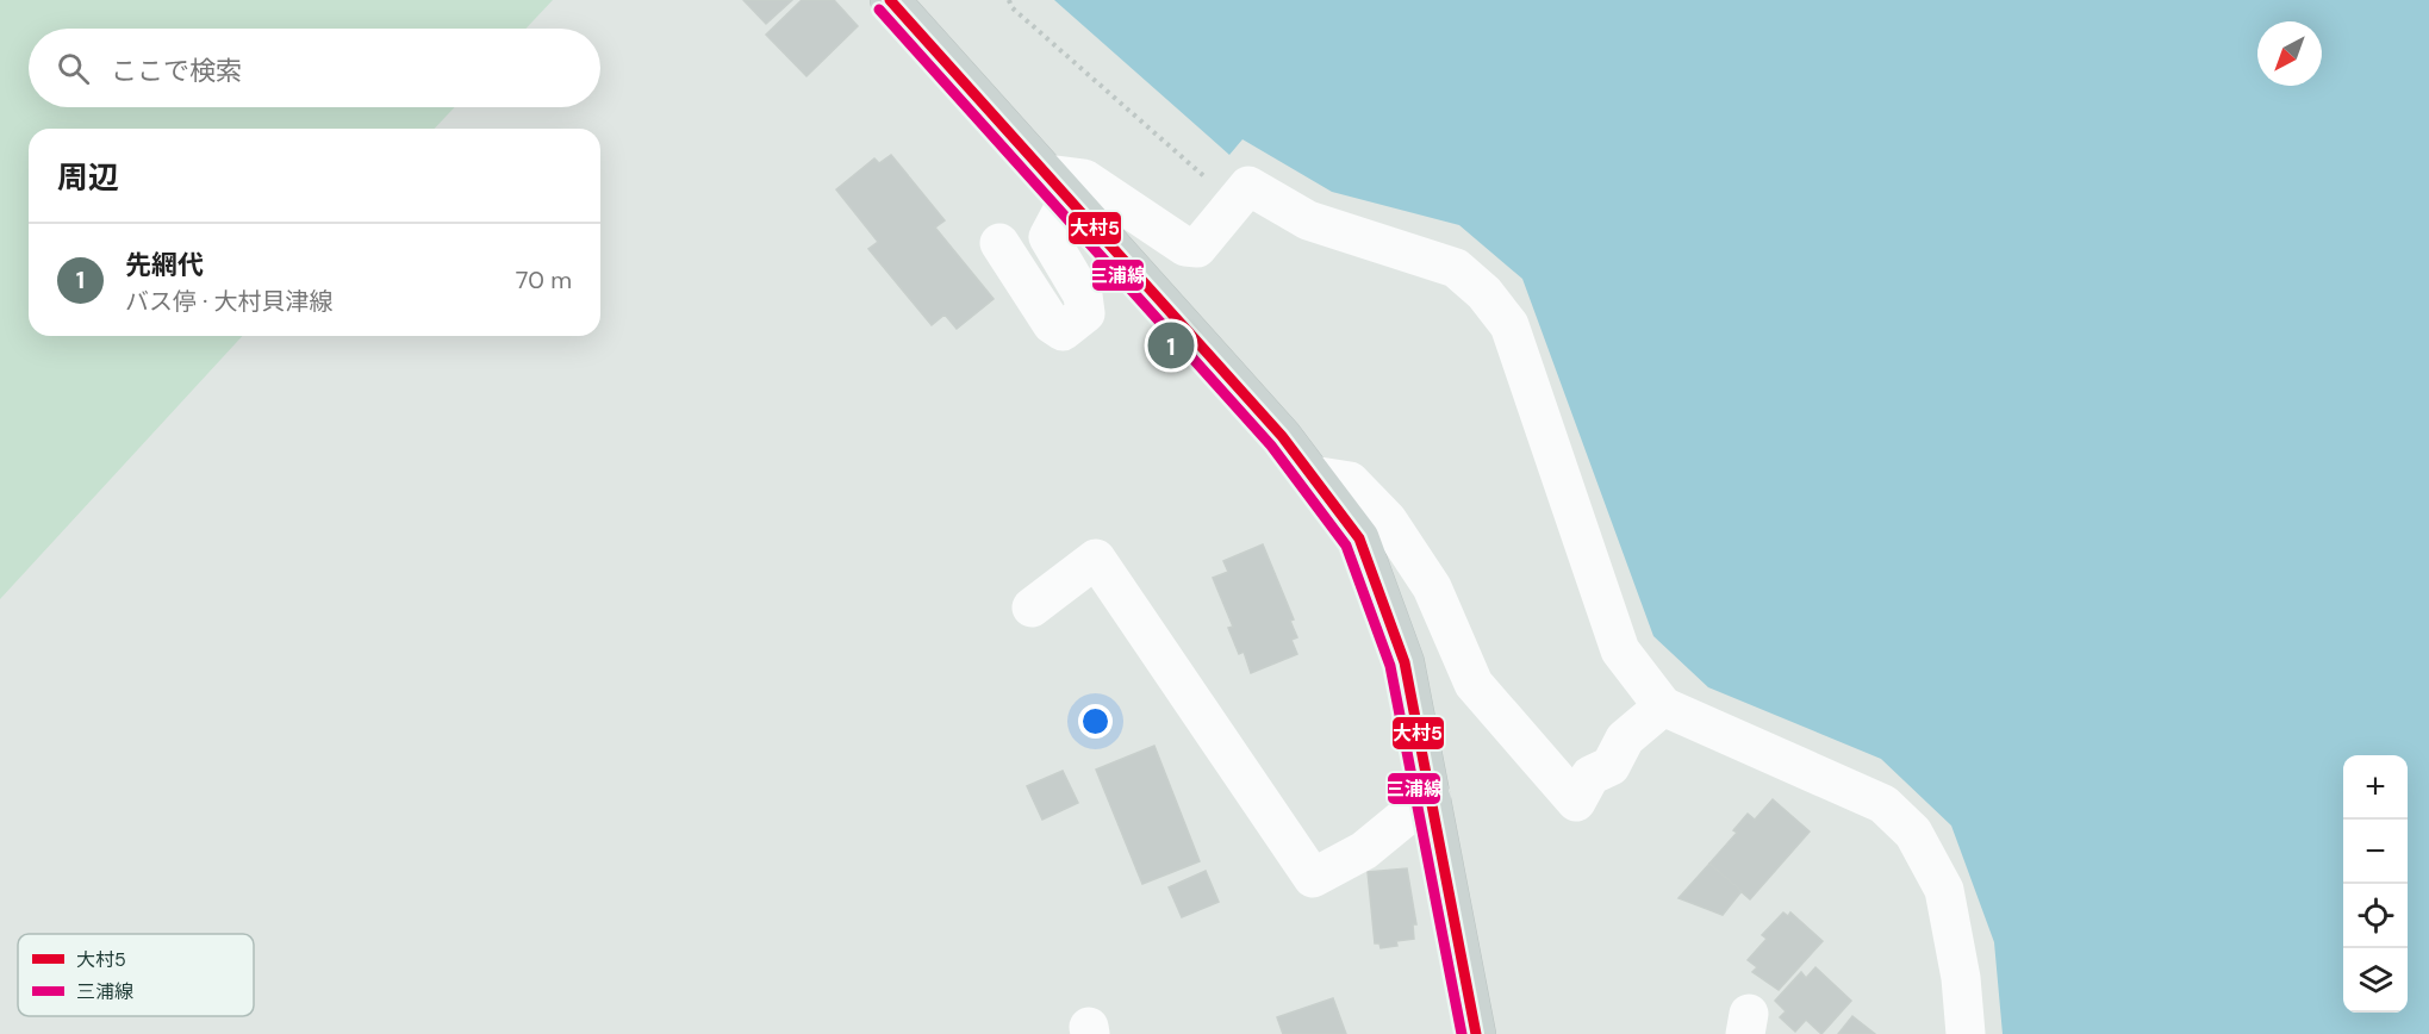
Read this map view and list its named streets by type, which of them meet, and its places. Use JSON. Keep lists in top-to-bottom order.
{
  "lines": ["transit line 大村5", "transit line 三浦線"],
  "legend": ["大村5", "三浦線"],
  "north": "bottom left",
  "page": {
    "search": "ここで検索",
    "heading": "周辺",
    "list": [
      {
        "mark": "1",
        "name": "先網代",
        "note": "バス停 · 大村貝津線",
        "value": "70 m"
      }
    ],
    "pins": "1",
    "map_buttons": ["+", "−"]
  }
}
